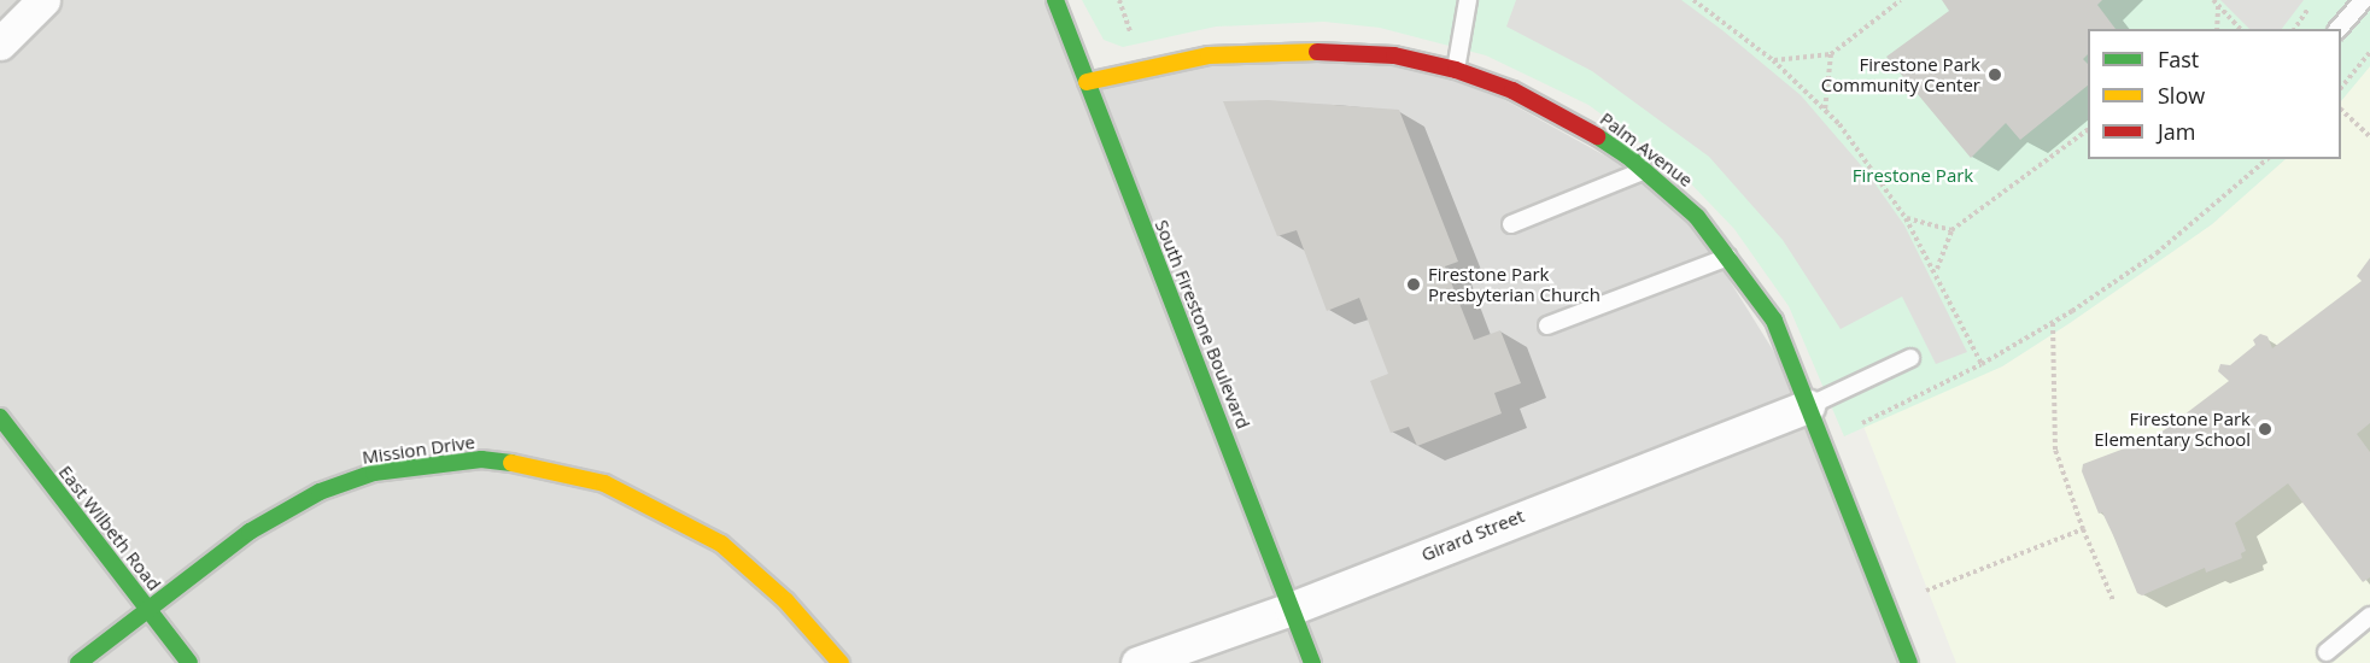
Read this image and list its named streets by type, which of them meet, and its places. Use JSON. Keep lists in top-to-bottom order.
{
  "streets": {
    "street": [
      "Palm Avenue",
      "South Firestone Boulevard",
      "Mission Drive",
      "East Wilbeth Road",
      "Girard Street"
    ]
  },
  "crossings": [
    ["Palm Avenue", "South Firestone Boulevard"],
    ["Palm Avenue", "Girard Street"],
    ["South Firestone Boulevard", "Girard Street"],
    ["Mission Drive", "East Wilbeth Road"]
  ],
  "parks": ["Firestone Park"],
  "places": ["Firestone Park Community Center", "Firestone Park Presbyterian Church", "Firestone Park Elementary School"],
  "legend": ["Fast", "Slow", "Jam"]
}
